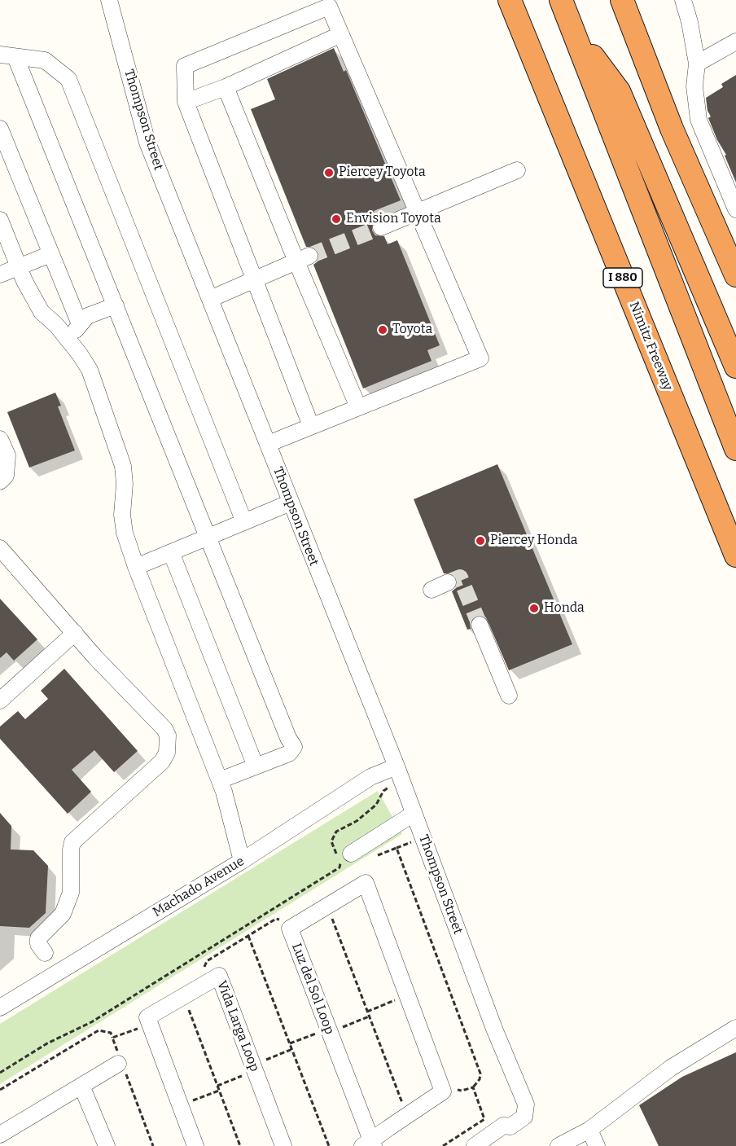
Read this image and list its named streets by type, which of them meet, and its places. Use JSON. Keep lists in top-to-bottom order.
{
  "streets": {
    "highway": ["I 880", "Nimitz Freeway"],
    "street": [
      "Thompson Street",
      "Machado Avenue",
      "Luz del Sol Loop",
      "Vida Larga Loop"
    ]
  },
  "crossings": [
    ["Thompson Street", "Machado Avenue"]
  ],
  "places": [
    "Piercey Toyota",
    "Envision Toyota",
    "Toyota",
    "Piercey Honda",
    "Honda"
  ]
}
